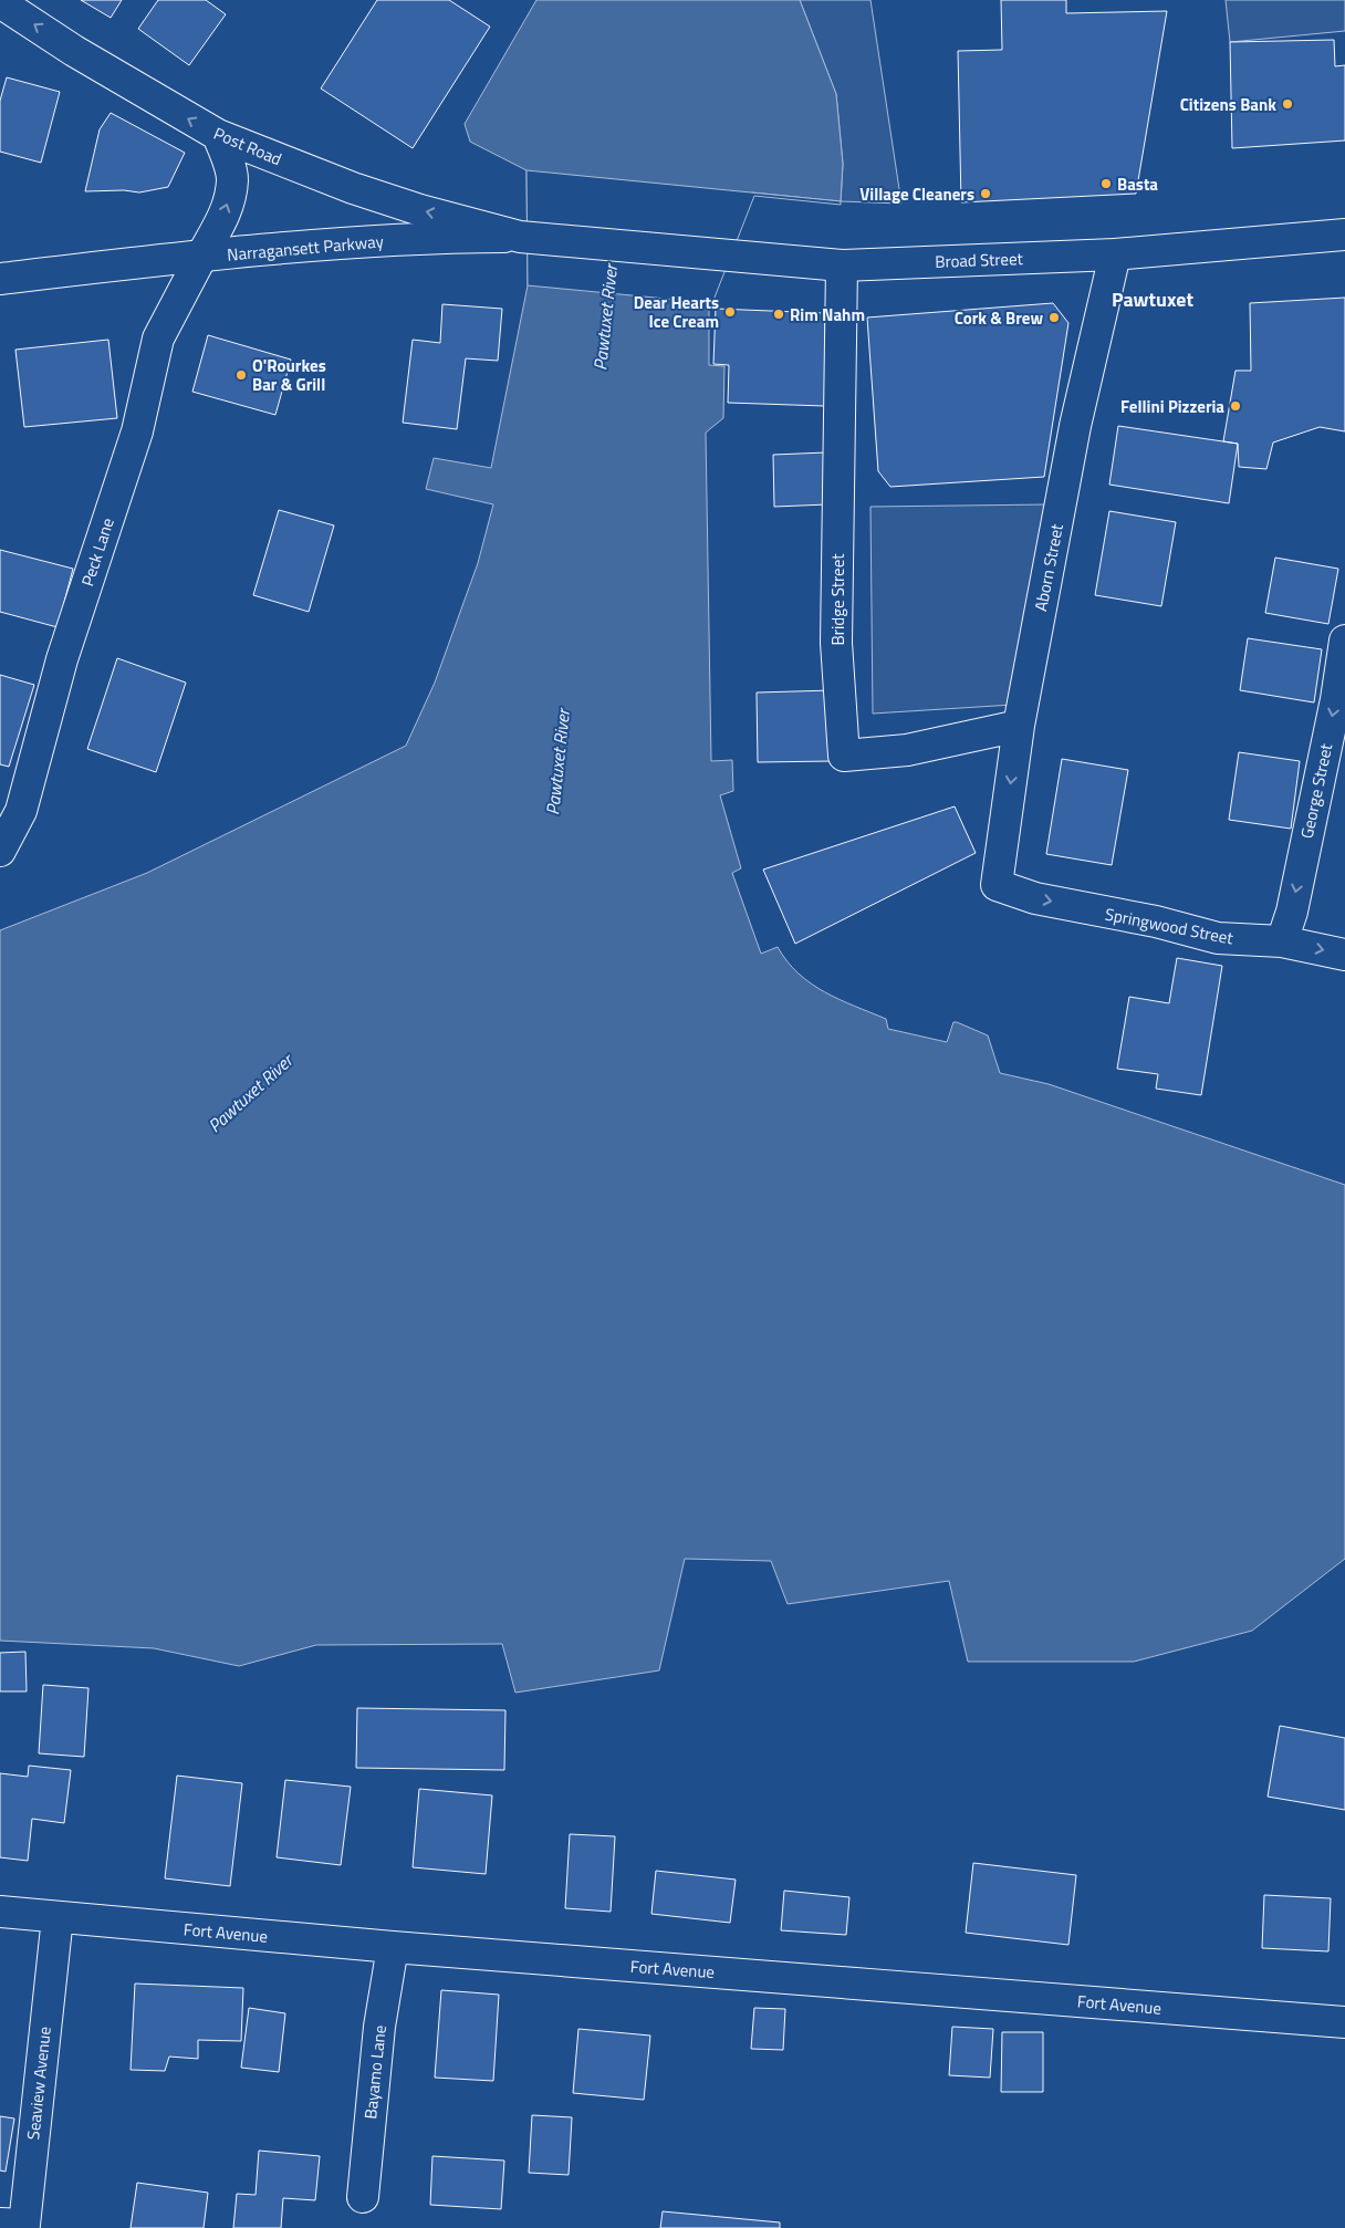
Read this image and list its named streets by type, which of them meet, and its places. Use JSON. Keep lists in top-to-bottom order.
{
  "streets": {
    "street": [
      "Post Road",
      "Narragansett Parkway",
      "Broad Street",
      "Peck Lane",
      "Aborn Street",
      "Bridge Street",
      "George Street",
      "Springwood Street",
      "Fort Avenue",
      "Bayamo Lane",
      "Seaview Avenue"
    ]
  },
  "crossings": [
    ["Post Road", "Narragansett Parkway"],
    ["Post Road", "Peck Lane"],
    ["Narragansett Parkway", "Broad Street"],
    ["Narragansett Parkway", "Peck Lane"],
    ["Broad Street", "Aborn Street"],
    ["Broad Street", "Bridge Street"],
    ["Aborn Street", "Bridge Street"],
    ["Aborn Street", "Springwood Street"],
    ["George Street", "Springwood Street"],
    ["Fort Avenue", "Bayamo Lane"],
    ["Fort Avenue", "Seaview Avenue"]
  ],
  "one_way": ["Post Road", "George Street", "Springwood Street"],
  "districts": ["Pawtuxet"],
  "water": ["Pawtuxet River"],
  "places": [
    "Citizens Bank",
    "Basta",
    "Village Cleaners",
    "Dear Hearts Ice Cream",
    "Rim Nahm",
    "Cork & Brew",
    "O'Rourkes Bar & Grill",
    "Fellini Pizzeria"
  ]
}
